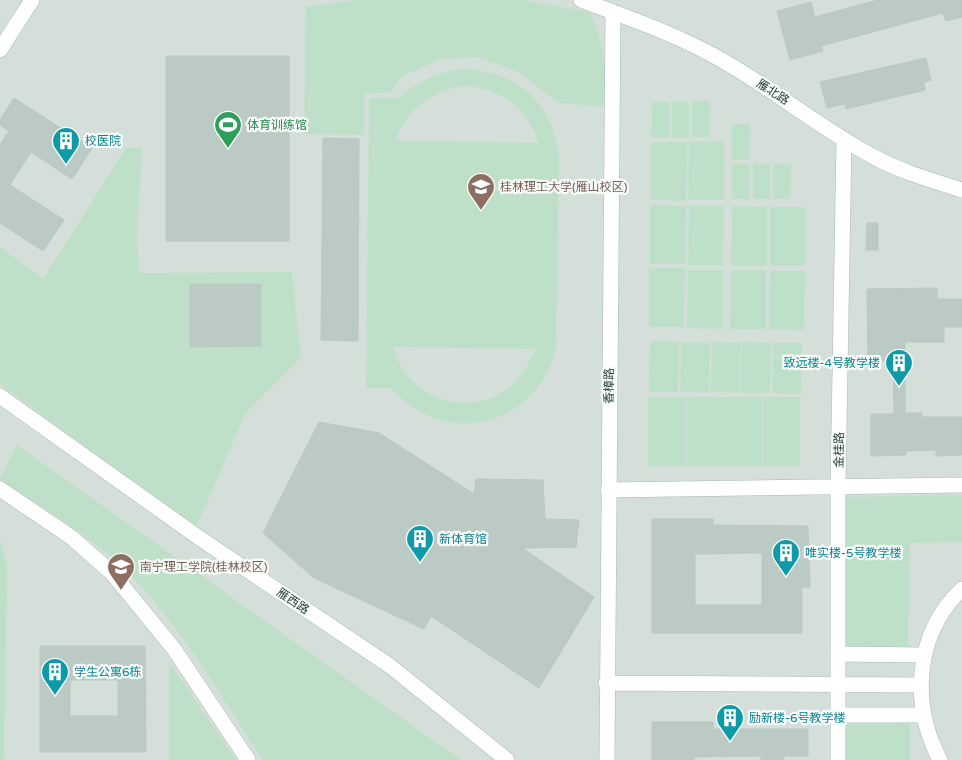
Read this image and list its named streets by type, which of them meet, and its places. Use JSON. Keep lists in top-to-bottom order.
{
  "streets": {
    "street": [
      "雁北路",
      "香樟路",
      "金桂路",
      "雁西路"
    ]
  },
  "crossings": [
    ["雁北路", "香樟路"],
    ["雁北路", "金桂路"]
  ],
  "places": {
    "sports": ["体育训练馆"],
    "building": [
      "校医院",
      "致远楼-4号教学楼",
      "新体育馆",
      "唯实楼-5号教学楼",
      "学生公寓6栋",
      "励新楼-6号教学楼"
    ],
    "school or university": ["桂林理工大学(雁山校区)", "南宁理工学院(桂林校区)"]
  }
}
